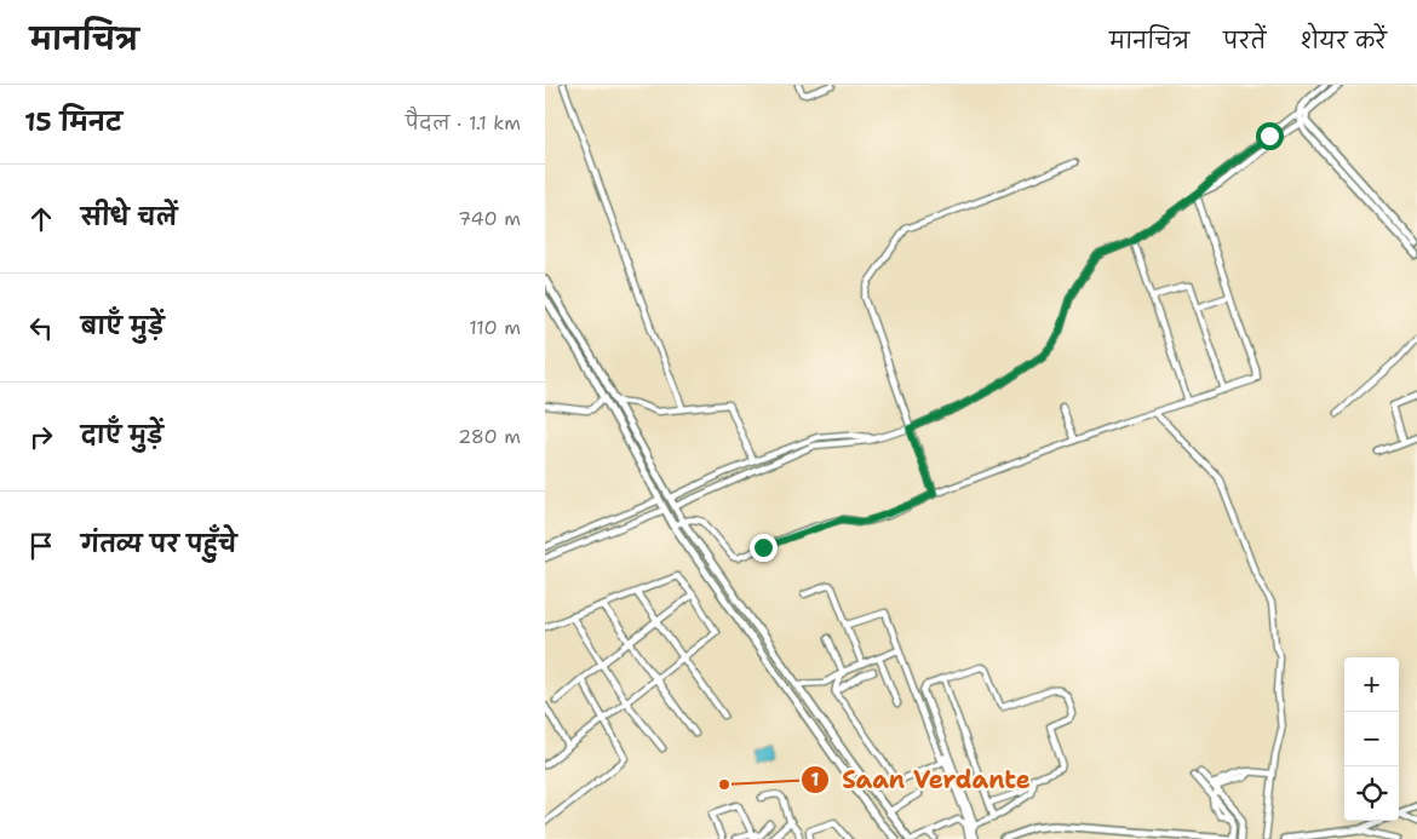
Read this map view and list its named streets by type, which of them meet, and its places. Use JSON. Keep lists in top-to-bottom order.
{
  "places": ["Saan Verdante"],
  "page": {
    "header": "मानचित्र",
    "nav": ["मानचित्र", "परतें", "शेयर करें"],
    "heading": ["15 मिनट", "पैदल · 1.1 km"],
    "list": [
      ["सीधे चलें", "740 m"],
      ["बाएँ मुड़ें", "110 m"],
      ["दाएँ मुड़ें", "280 m"],
      "गंतव्य पर पहुँचे"
    ],
    "map_buttons": ["+", "−"]
  }
}
